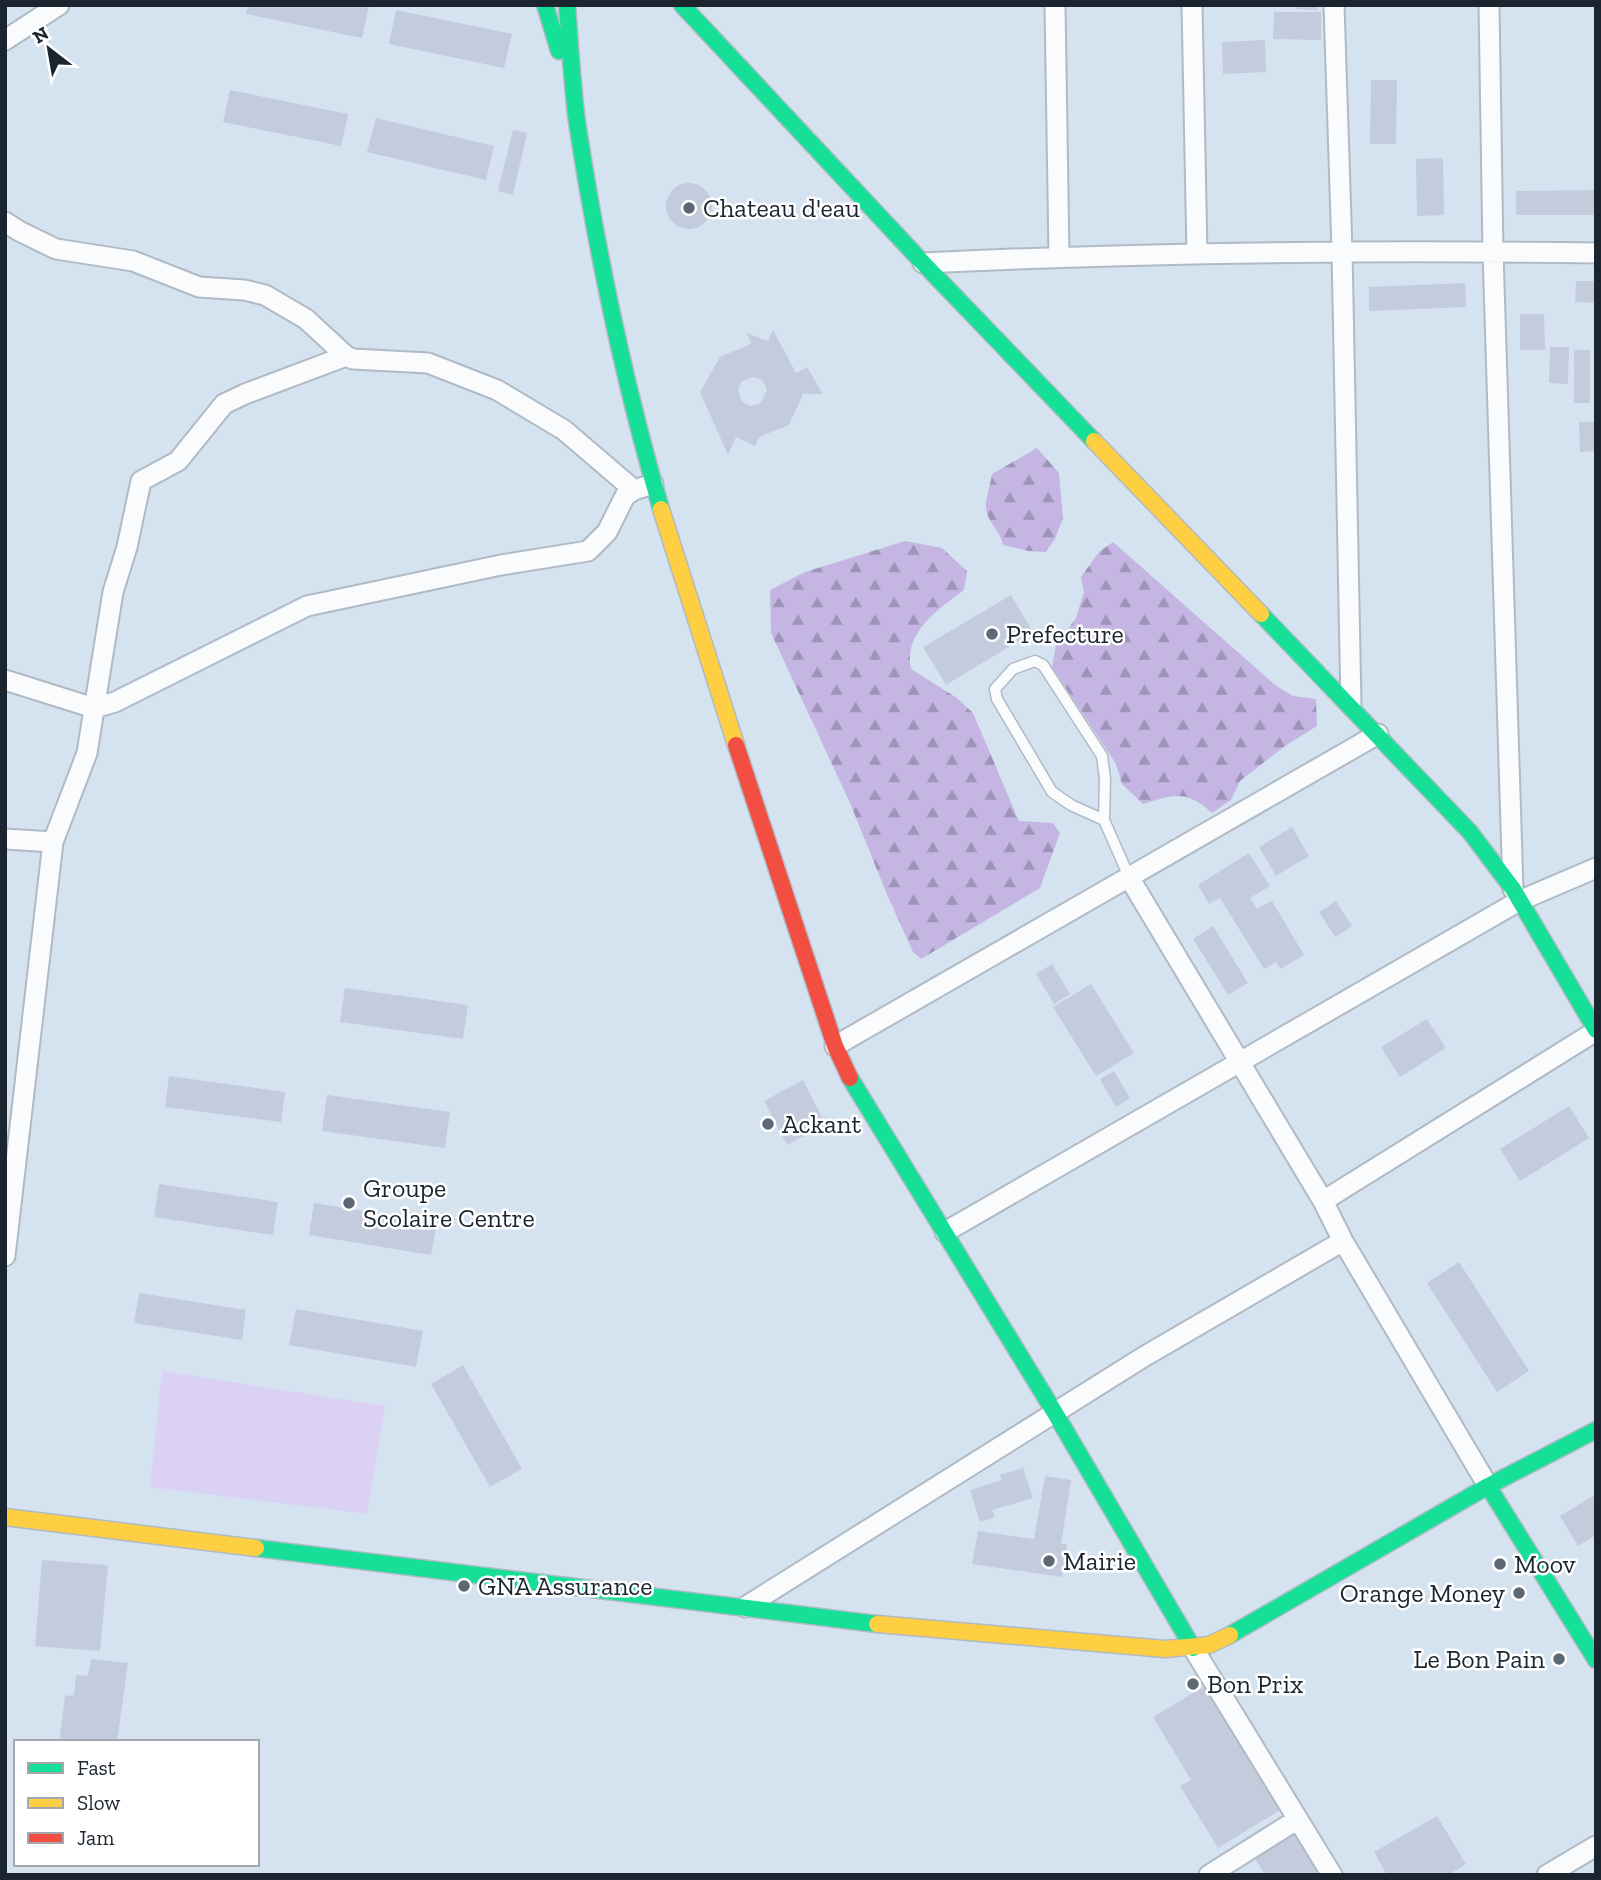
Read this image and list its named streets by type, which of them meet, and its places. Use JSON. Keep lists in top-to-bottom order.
{
  "places": [
    "Chateau d'eau",
    "Prefecture",
    "Ackant",
    "Groupe Scolaire Centre",
    "Mairie",
    "Moov",
    "GNA Assurance",
    "Orange Money",
    "Le Bon Pain",
    "Bon Prix"
  ],
  "legend": ["Fast", "Slow", "Jam"],
  "north": "top left"
}
